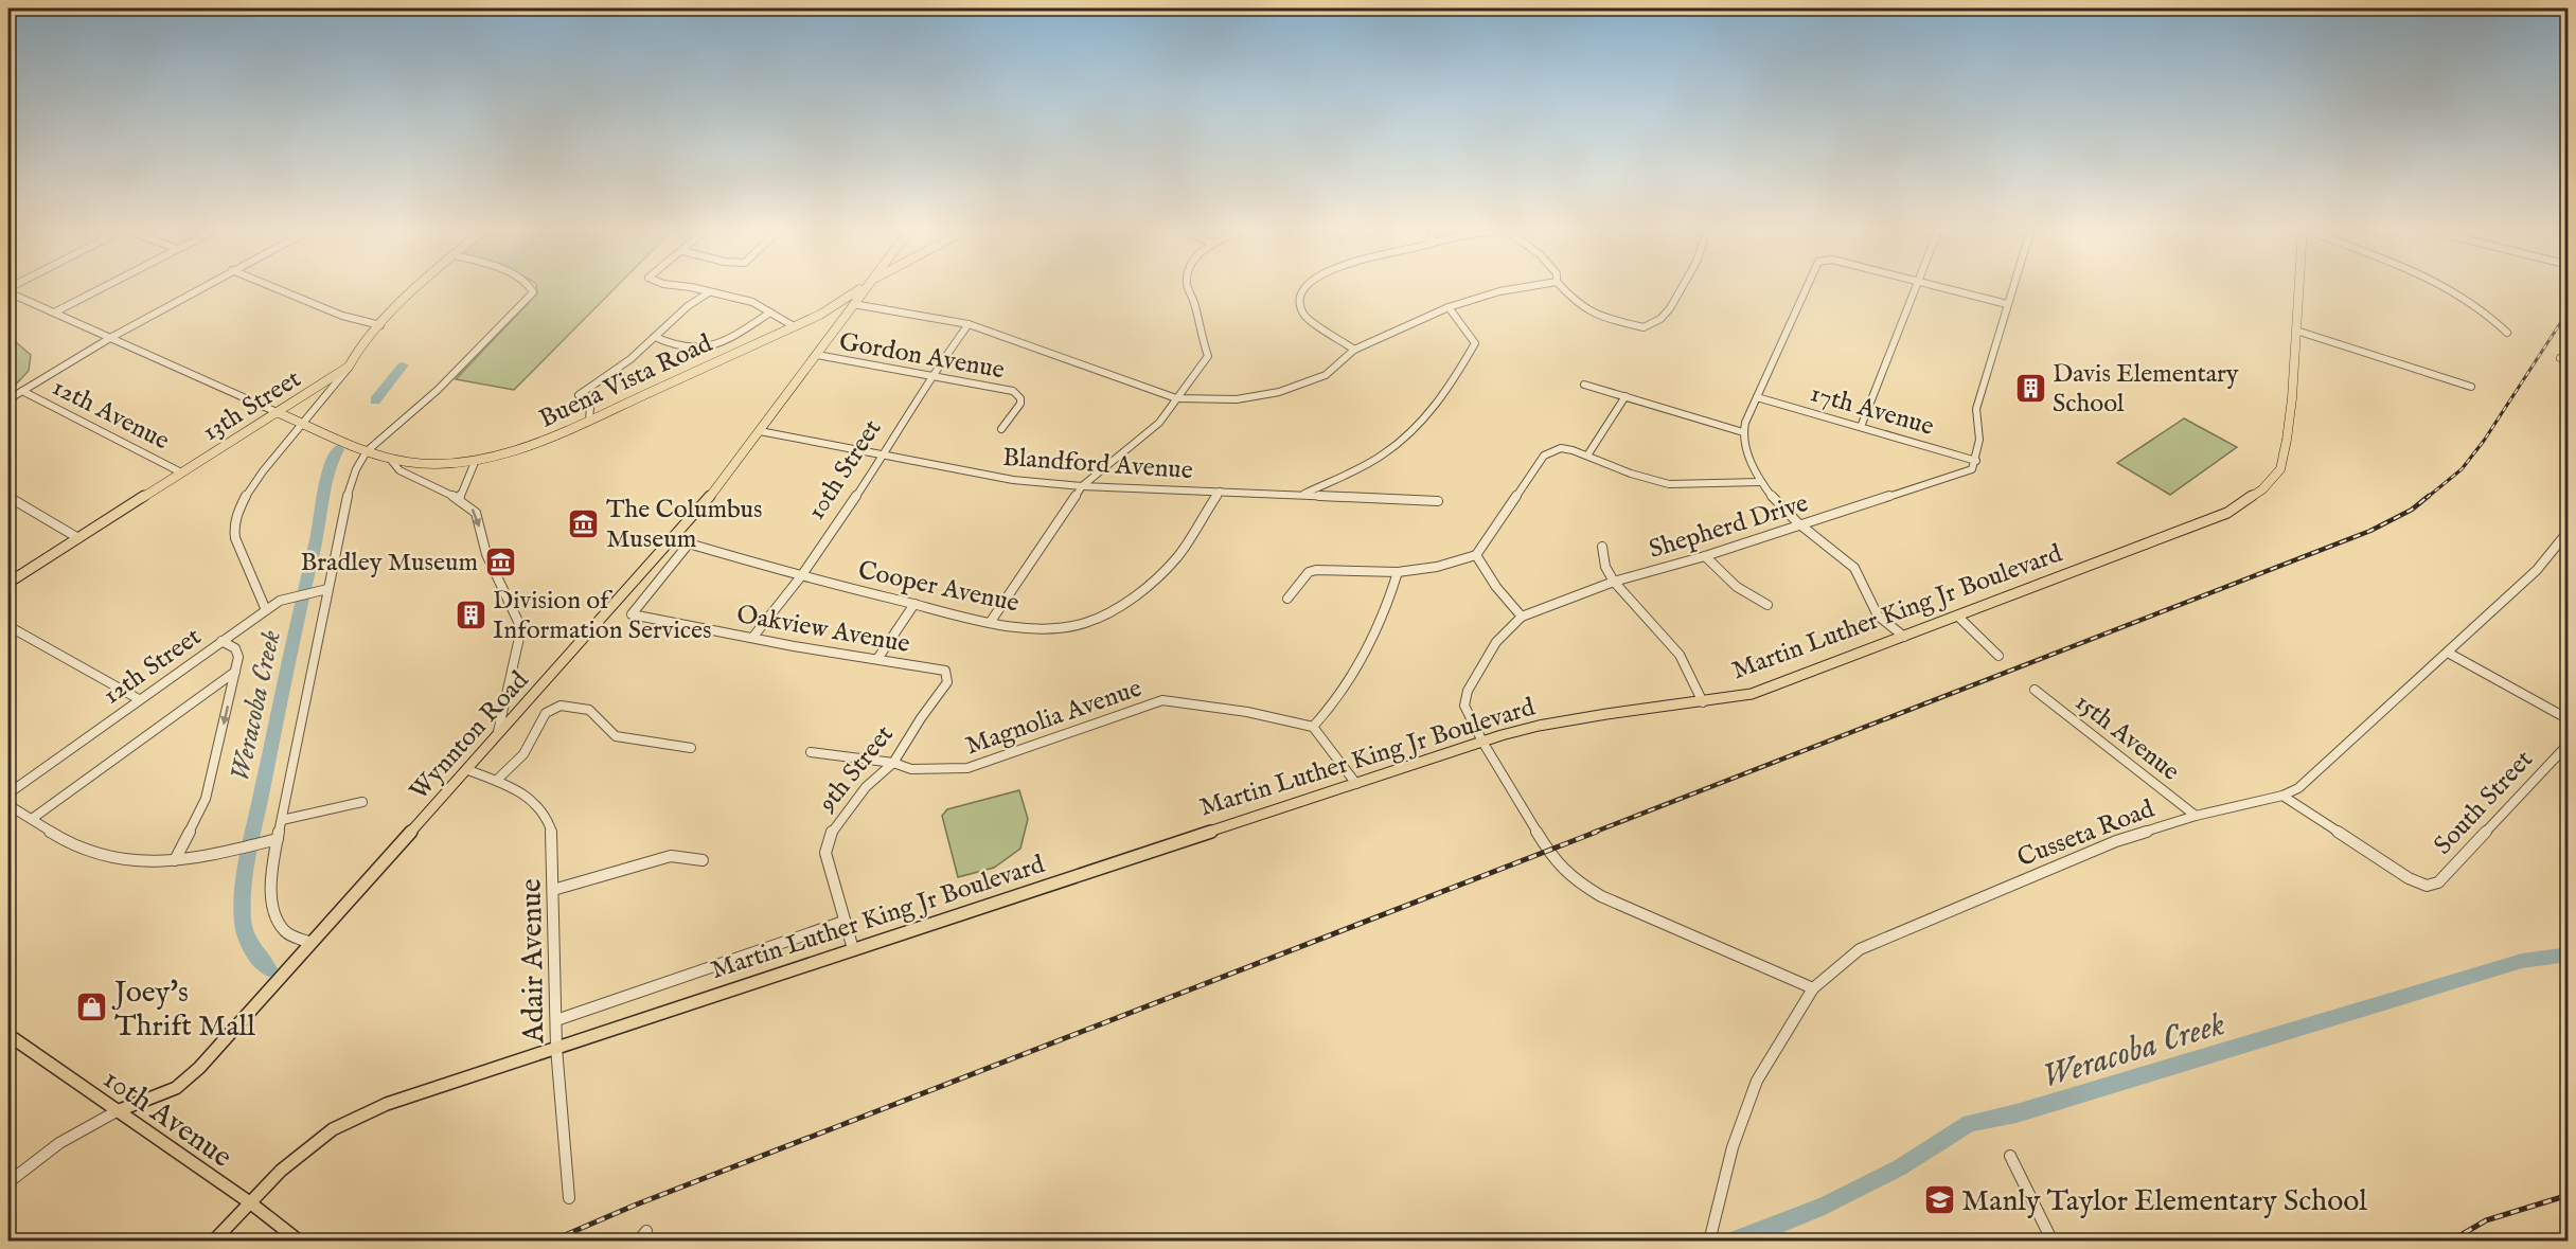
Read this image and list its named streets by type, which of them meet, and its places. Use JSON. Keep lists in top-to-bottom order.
{
  "streets": {
    "main road": [
      "Buena Vista Road",
      "13th Street",
      "Martin Luther King Jr Boulevard",
      "Wynnton Road",
      "10th Avenue"
    ],
    "street": [
      "Gordon Avenue",
      "17th Avenue",
      "12th Avenue",
      "Blandford Avenue",
      "10th Street",
      "Shepherd Drive",
      "Cooper Avenue",
      "Oakview Avenue",
      "12th Street",
      "Magnolia Avenue",
      "15th Avenue",
      "9th Street",
      "South Street",
      "Cusseta Road",
      "Adair Avenue"
    ]
  },
  "crossings": [
    ["Gordon Avenue", "10th Street"],
    ["Gordon Avenue", "Wynnton Road"],
    ["Buena Vista Road", "13th Street"],
    ["13th Street", "12th Avenue"],
    ["17th Avenue", "Shepherd Drive"],
    ["Blandford Avenue", "10th Street"],
    ["Blandford Avenue", "Cooper Avenue"],
    ["Blandford Avenue", "Wynnton Road"],
    ["10th Street", "Cooper Avenue"],
    ["10th Street", "Oakview Avenue"],
    ["Shepherd Drive", "Martin Luther King Jr Boulevard"],
    ["Shepherd Drive", "Cusseta Road"],
    ["Cooper Avenue", "Oakview Avenue"],
    ["Cooper Avenue", "Wynnton Road"],
    ["Martin Luther King Jr Boulevard", "9th Street"],
    ["Martin Luther King Jr Boulevard", "Adair Avenue"],
    ["Martin Luther King Jr Boulevard", "10th Avenue"],
    ["Oakview Avenue", "9th Street"],
    ["Magnolia Avenue", "9th Street"],
    ["Wynnton Road", "Adair Avenue"],
    ["Wynnton Road", "10th Avenue"],
    ["15th Avenue", "Cusseta Road"],
    ["South Street", "Cusseta Road"]
  ],
  "water": ["Weracoba Creek"],
  "places": {
    "building": ["Davis Elementary School", "Division of Information Services"],
    "museum": ["The Columbus Museum", "Bradley Museum"],
    "shop": ["Joey's Thrift Mall"],
    "school or university": ["Manly Taylor Elementary School"]
  }
}
